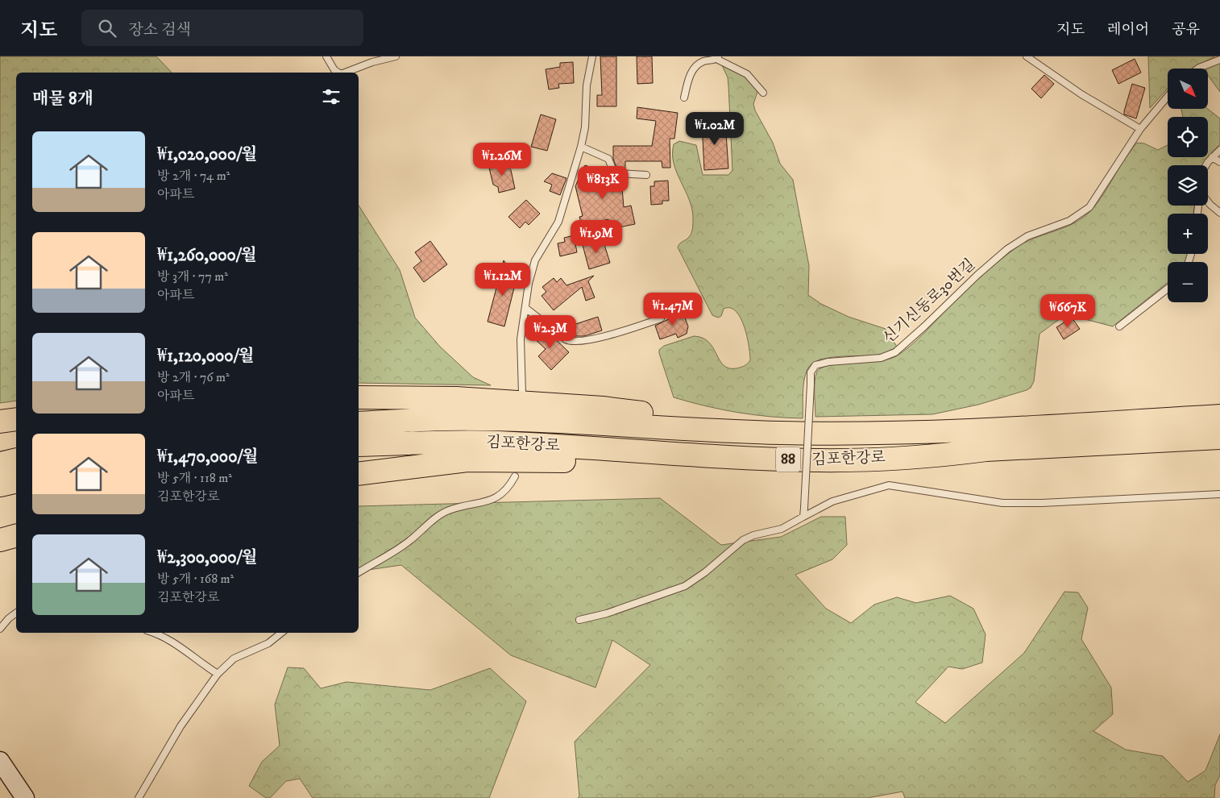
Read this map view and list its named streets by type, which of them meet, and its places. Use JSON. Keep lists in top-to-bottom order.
{
  "streets": {
    "highway": ["김포한강로", "88"],
    "lane": ["신기신동로30번길"]
  },
  "north": "bottom right",
  "page": {
    "header": "지도",
    "search": "장소 검색",
    "nav": ["지도", "레이어", "공유"],
    "map_buttons": ["+", "−"],
    "heading": "매물 8개",
    "price": [
      "₩1.02M",
      "₩1.26M",
      "₩813K",
      "₩1.9M",
      "₩1.12M",
      "₩1.47M",
      "₩667K",
      "₩2.3M"
    ],
    "list": [
      {
        "name": "₩1,020,000/월",
        "note": "방 2개 · 74 m² · 아파트"
      },
      {
        "name": "₩1,260,000/월",
        "note": "방 3개 · 77 m² · 아파트"
      },
      {
        "name": "₩1,120,000/월",
        "note": "방 2개 · 76 m² · 아파트"
      },
      {
        "name": "₩1,470,000/월",
        "note": "방 5개 · 118 m² · 김포한강로"
      },
      {
        "name": "₩2,300,000/월",
        "note": "방 5개 · 168 m² · 김포한강로"
      }
    ]
  }
}
